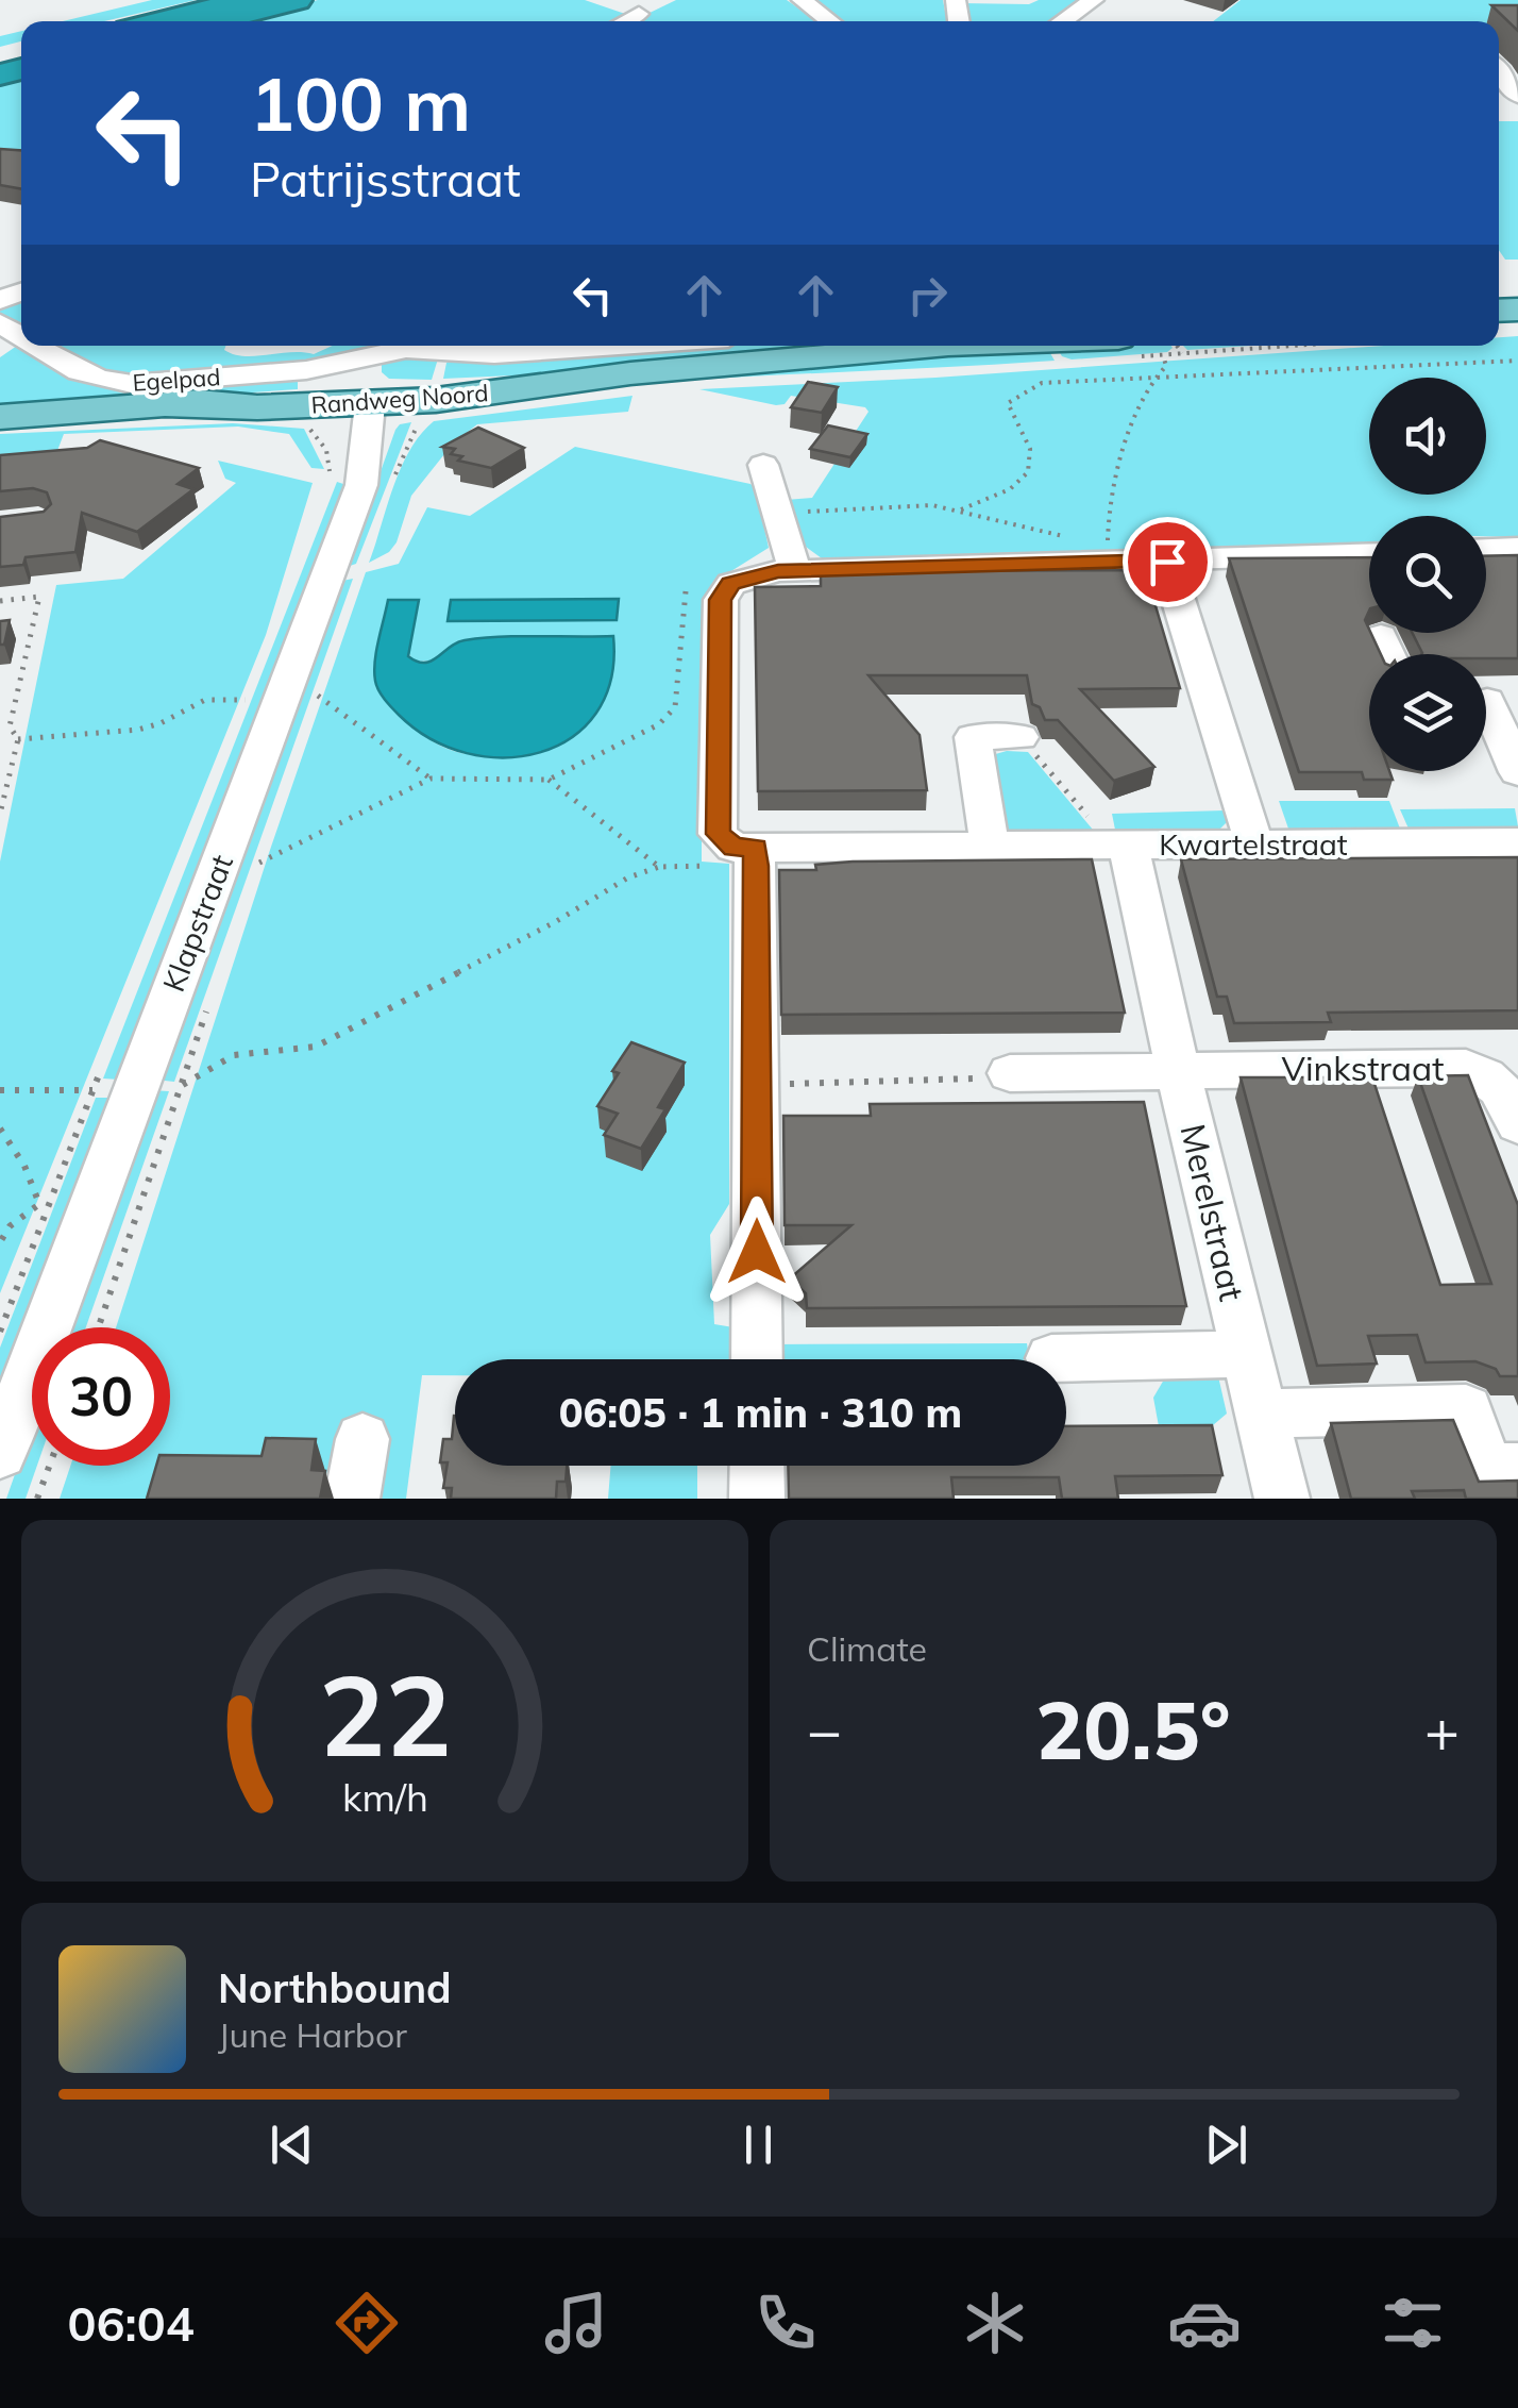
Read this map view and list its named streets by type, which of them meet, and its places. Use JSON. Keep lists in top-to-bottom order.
{
  "streets": {
    "main road": ["Randweg Noord"],
    "street": [
      "Egelpad",
      "Kwartelstraat",
      "Klapstraat",
      "Vinkstraat",
      "Merelstraat"
    ]
  },
  "crossings": [
    ["Egelpad", "Randweg Noord"],
    ["Egelpad", "Klapstraat"],
    ["Randweg Noord", "Klapstraat"],
    ["Kwartelstraat", "Merelstraat"],
    ["Vinkstraat", "Merelstraat"]
  ],
  "page": {
    "turn": ["100 m", "Patrijsstraat"],
    "limit": "30",
    "trip": "06:05 · 1 min · 310 m",
    "tile": "Climate",
    "heat": ["−", "20.5°", "+"],
    "song": ["Northbound", "June Harbor"],
    "tabs": "06:04",
    "gauge": ["22", "km/h"]
  }
}
